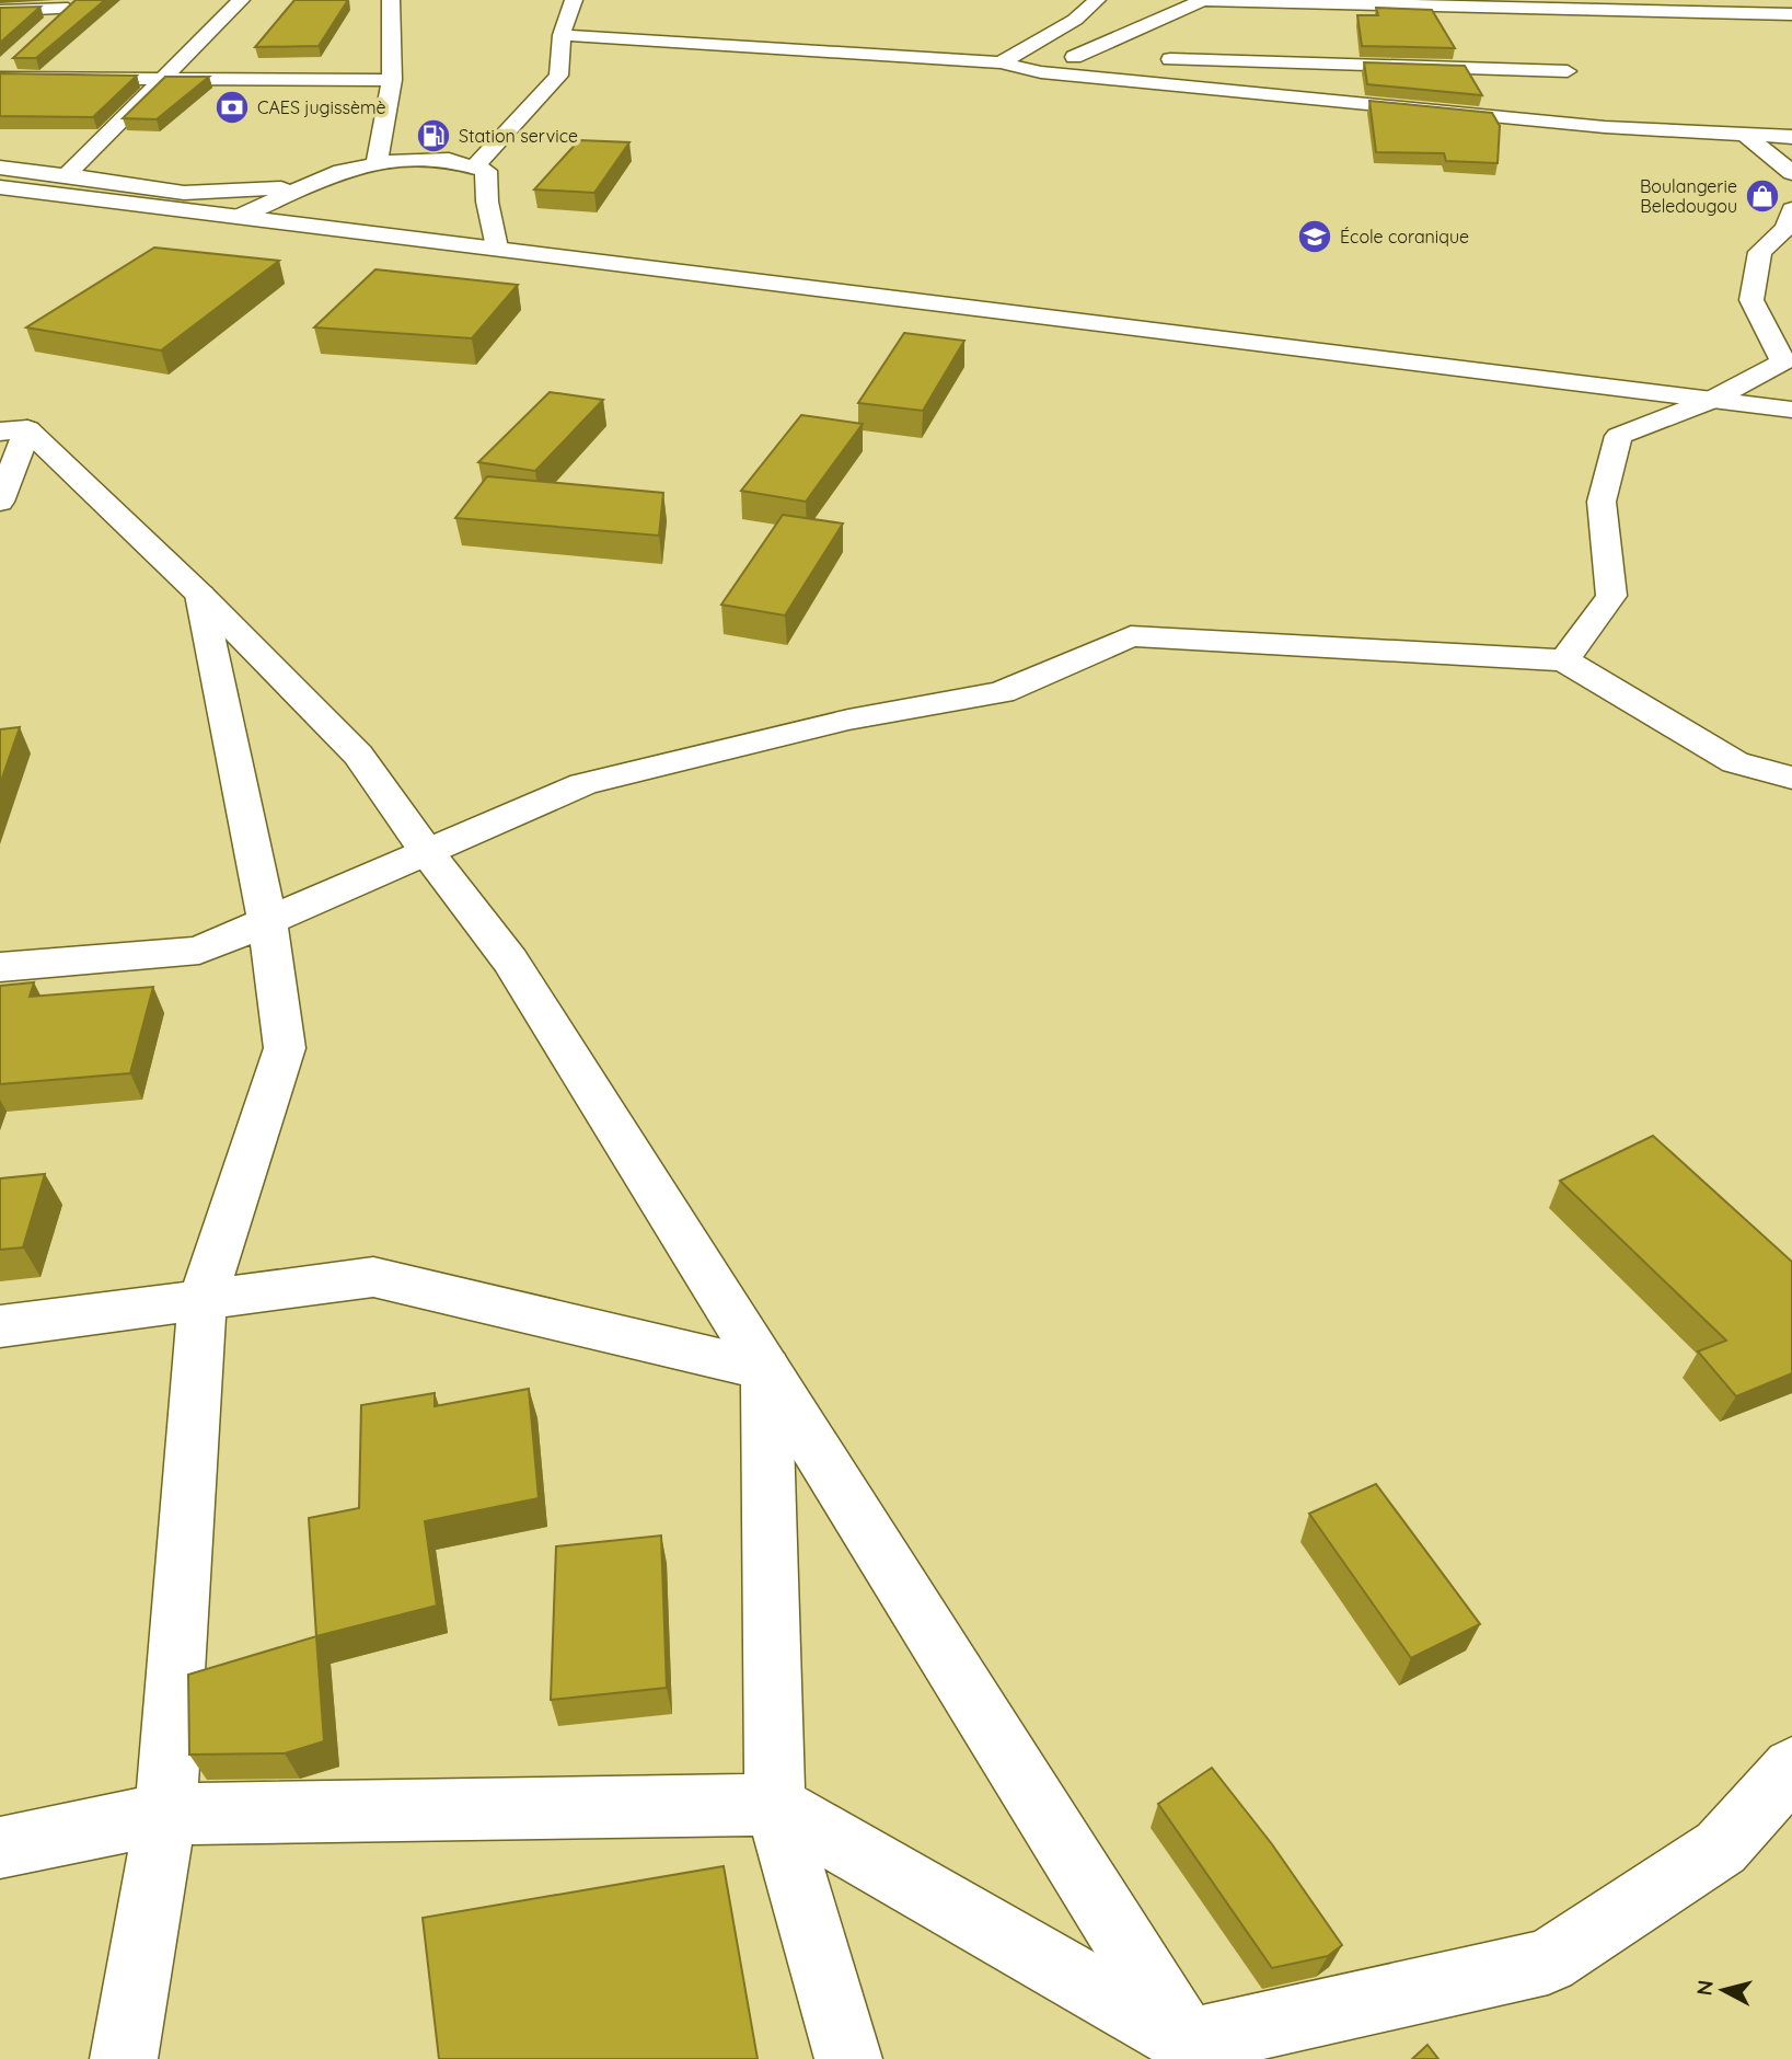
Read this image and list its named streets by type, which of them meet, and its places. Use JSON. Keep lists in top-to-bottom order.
{
  "places": {
    "bank": ["CAES jugissèmè"],
    "fuel station": ["Station service"],
    "shop": ["Boulangerie Beledougou"],
    "school or university": ["École coranique"]
  },
  "north": "left"
}
